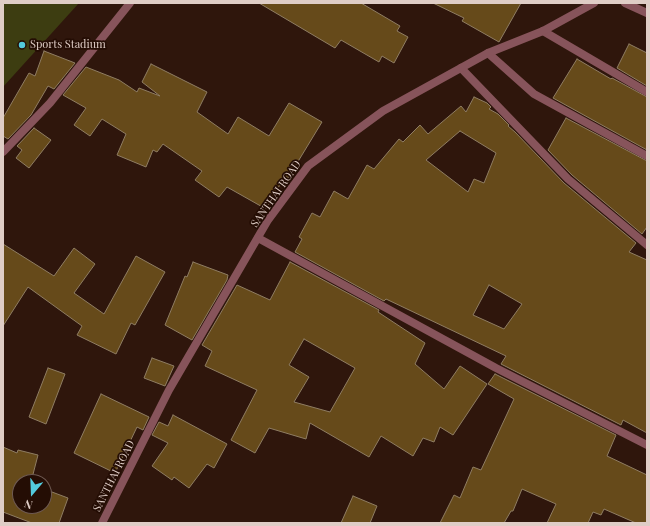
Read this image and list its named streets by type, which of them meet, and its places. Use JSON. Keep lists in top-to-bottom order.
{
  "streets": {
    "street": ["SANTHAI ROAD"]
  },
  "places": ["Sports Stadium"],
  "north": "bottom"
}
